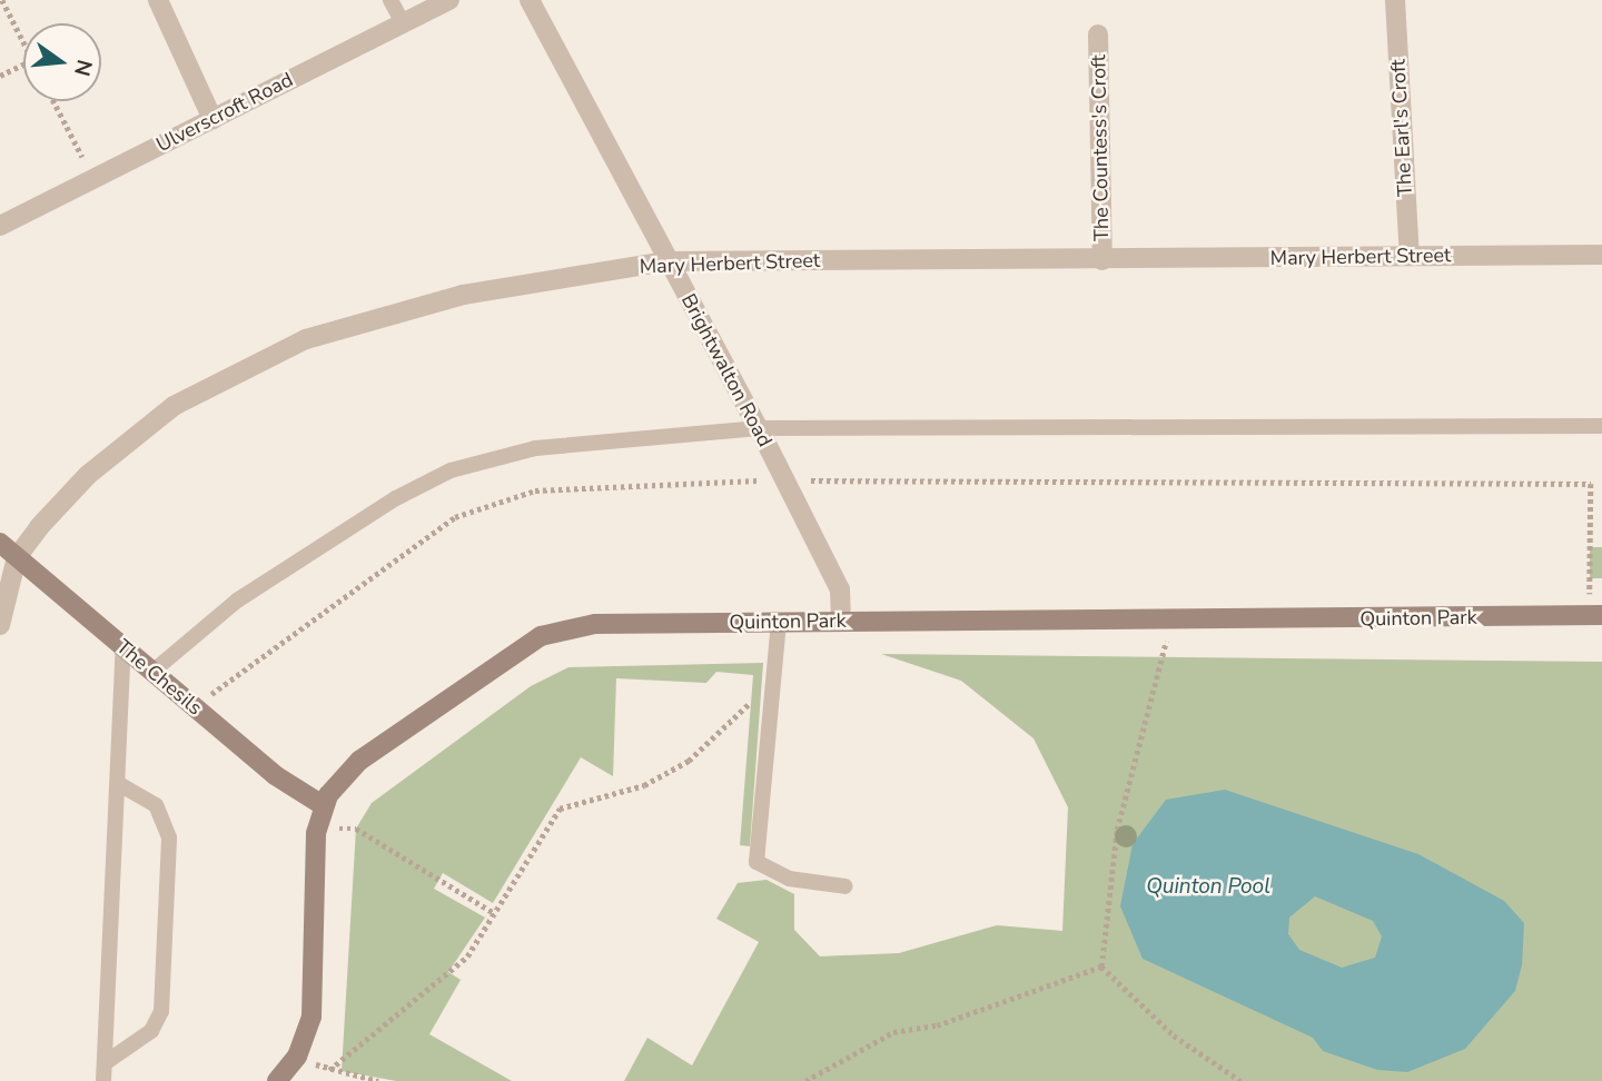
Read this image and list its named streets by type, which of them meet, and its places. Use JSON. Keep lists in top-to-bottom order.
{
  "streets": {
    "street": [
      "Ulverscroft Road",
      "The Earl's Croft",
      "The Countess's Croft",
      "Mary Herbert Street",
      "Brightwalton Road",
      "Quinton Park",
      "The Chesils"
    ]
  },
  "crossings": [
    ["The Earl's Croft", "Mary Herbert Street"],
    ["The Countess's Croft", "Mary Herbert Street"],
    ["Mary Herbert Street", "Brightwalton Road"],
    ["Mary Herbert Street", "The Chesils"],
    ["Brightwalton Road", "Quinton Park"],
    ["Quinton Park", "The Chesils"]
  ],
  "water": ["Quinton Pool"],
  "north": "right"
}
